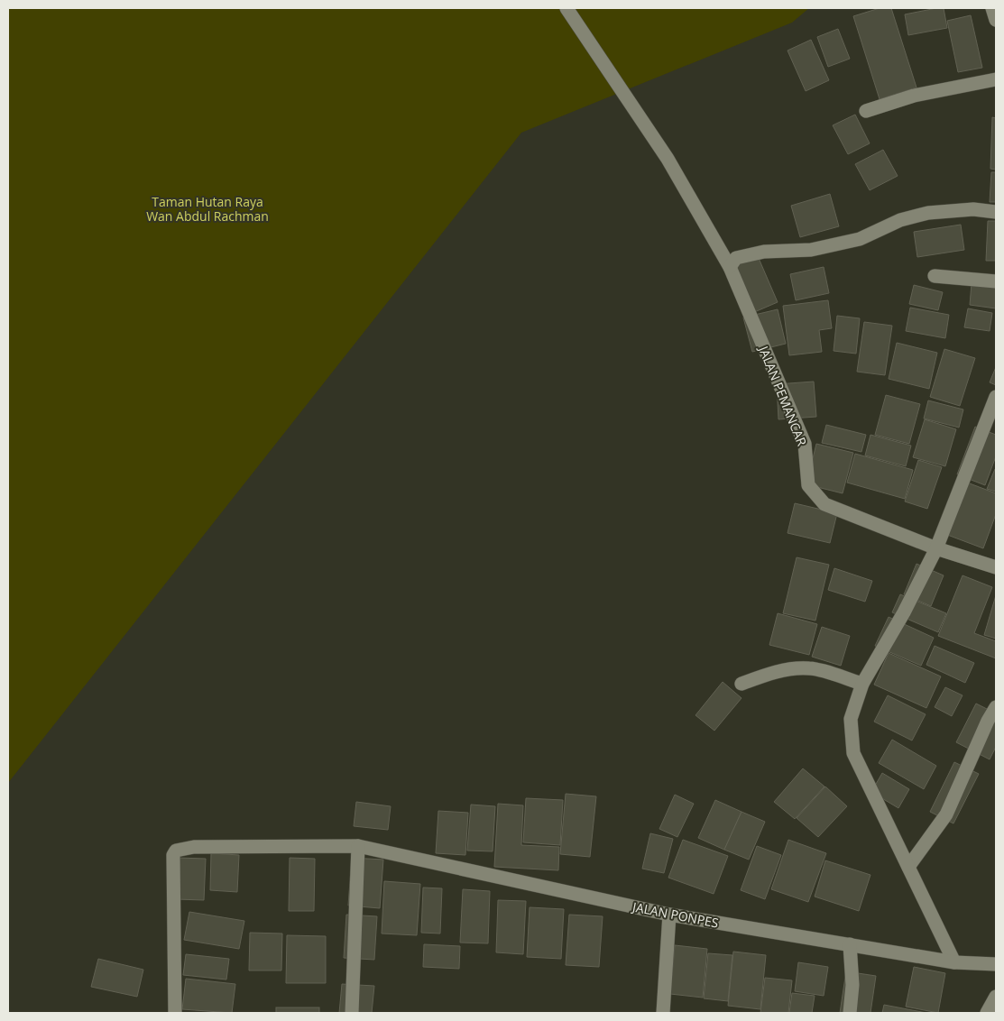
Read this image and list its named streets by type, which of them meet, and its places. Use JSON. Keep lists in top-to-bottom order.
{
  "streets": {
    "street": ["JALAN PEMANCAR", "JALAN PONPES"]
  },
  "parks": ["Taman Hutan Raya Wan Abdul Rachman"]
}
